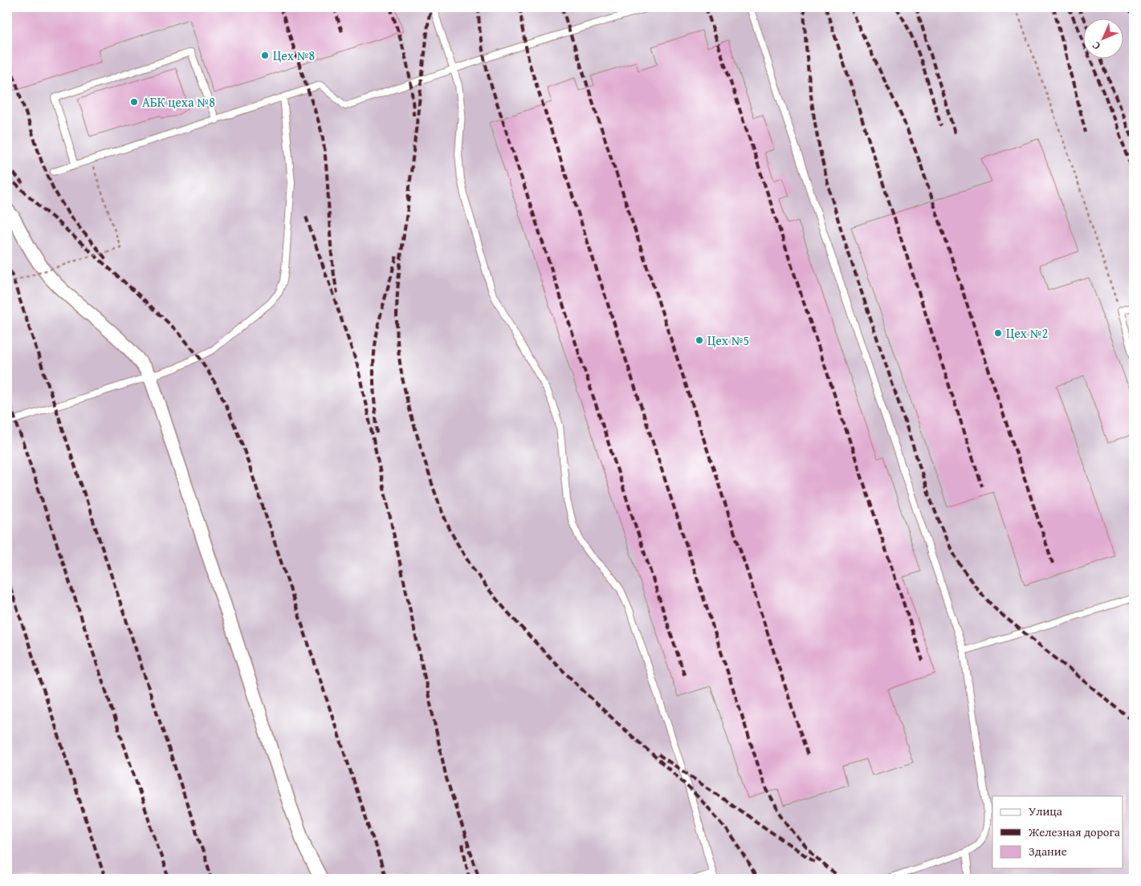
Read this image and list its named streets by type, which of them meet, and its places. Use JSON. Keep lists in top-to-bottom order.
{
  "places": [
    "Цех №8",
    "АБК цеха №8",
    "Цех №2",
    "Цех №5"
  ],
  "legend": ["Улица", "Железная дорога", "Здание"],
  "north": "bottom left"
}
